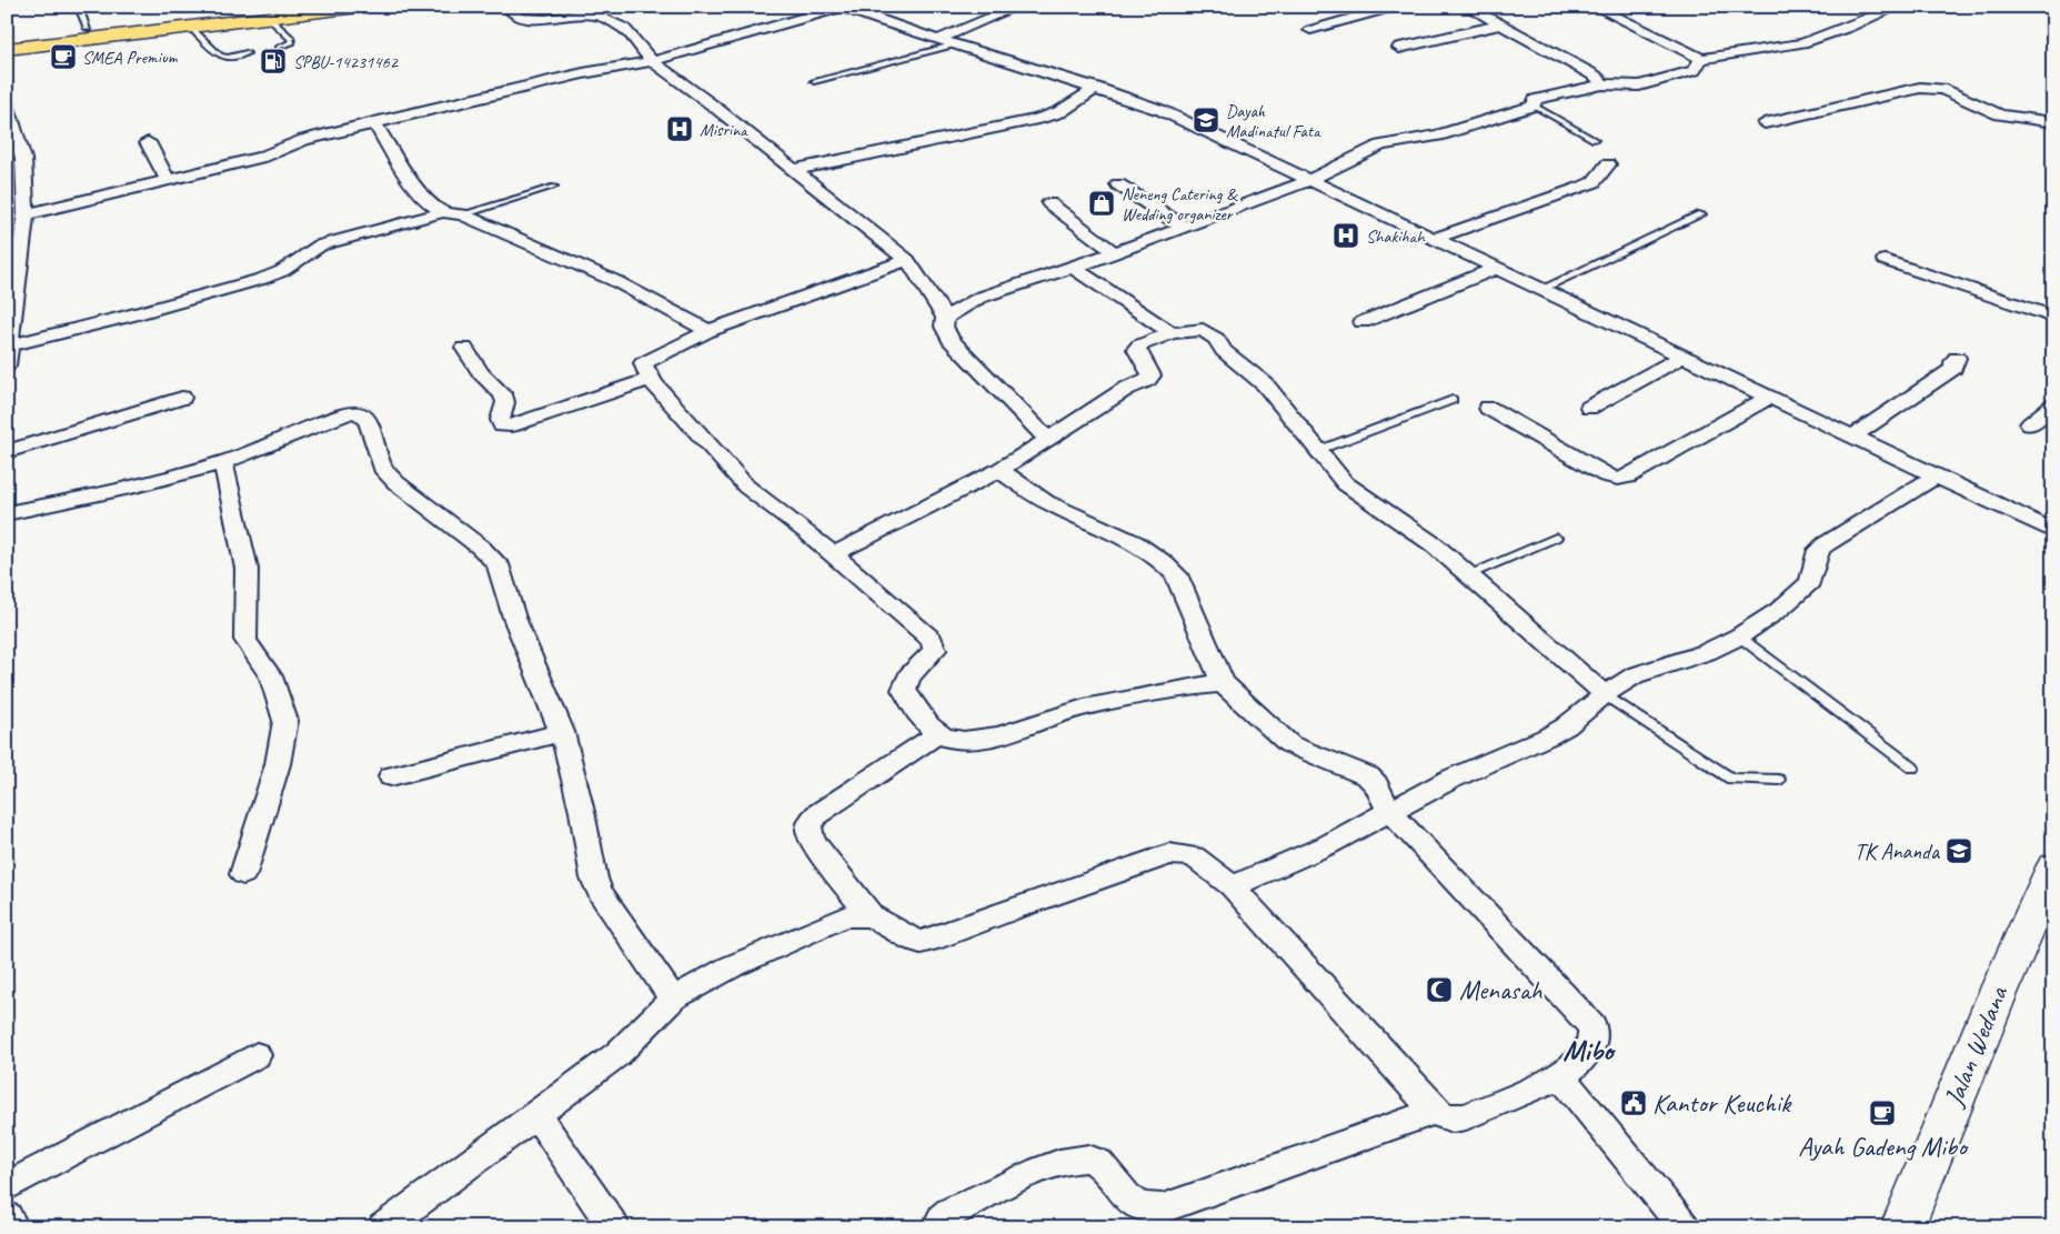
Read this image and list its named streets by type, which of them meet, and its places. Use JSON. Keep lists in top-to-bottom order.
{
  "streets": {
    "street": ["Jalan Wedana"]
  },
  "districts": ["Mibo"],
  "places": {
    "cafe": ["SMEA Premium", "Ayah Gadeng Mibo"],
    "fuel station": ["SPBU-14231462"],
    "school or university": ["Dayah Madinatul Fata", "TK Ananda"],
    "hospital": ["Misrina", "Shakihah"],
    "shop": ["Neneng Catering & Wedding organizer"],
    "mosque": ["Menasah"],
    "public building": ["Kantor Keuchik"]
  }
}
